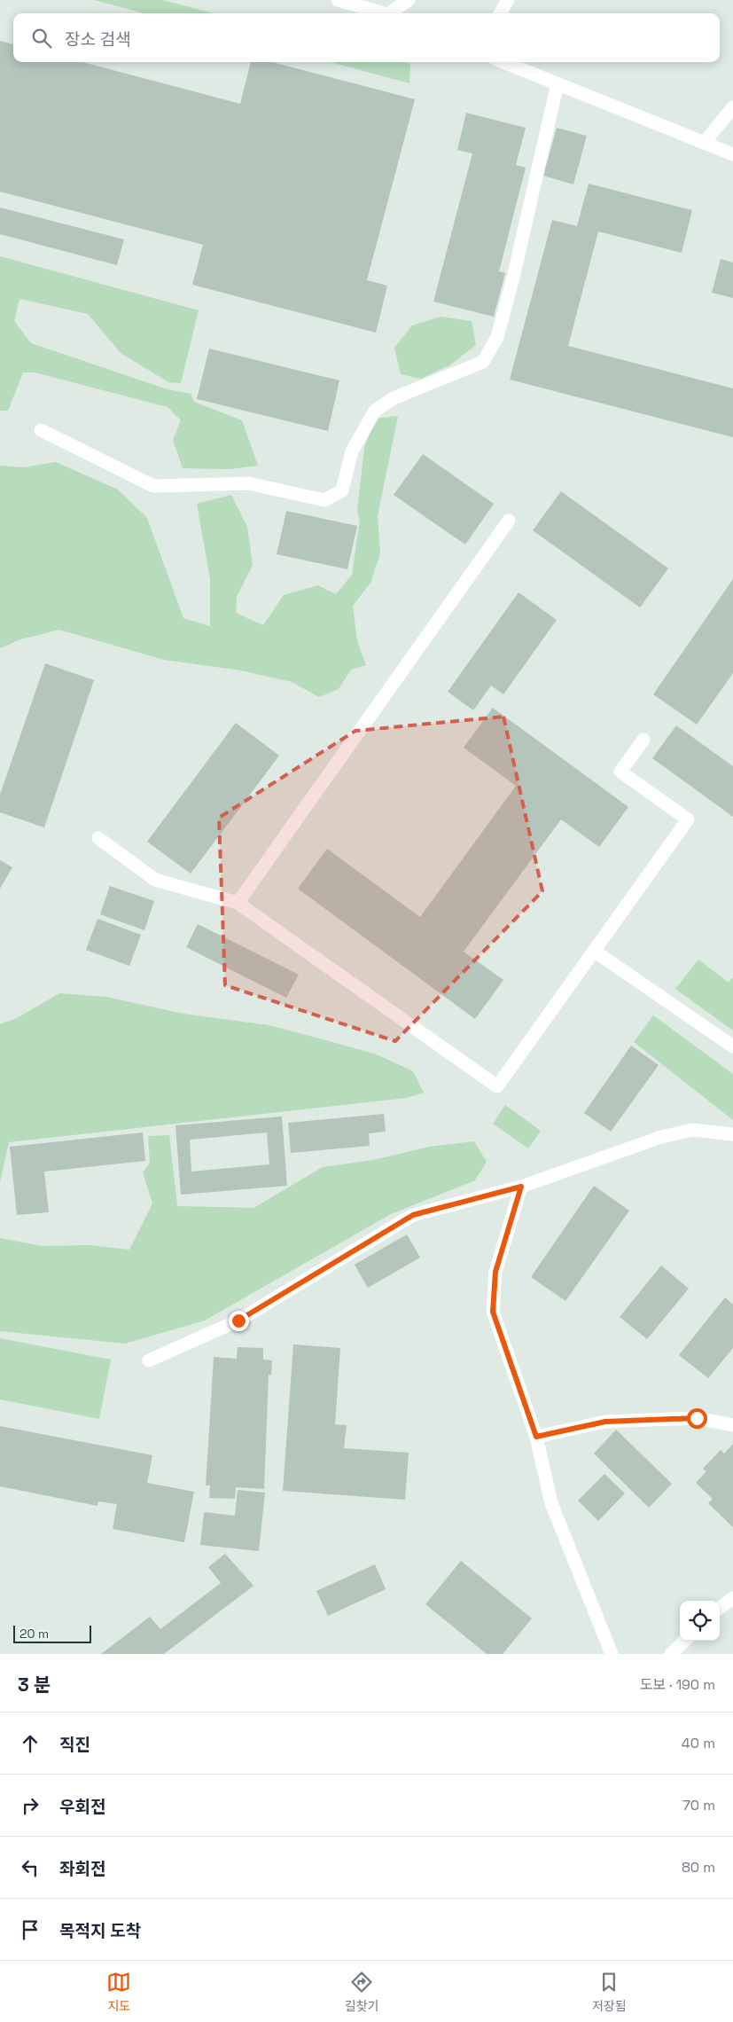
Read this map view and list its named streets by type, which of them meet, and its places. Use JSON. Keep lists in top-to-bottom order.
{
  "scale_bar": "20 m",
  "page": {
    "search": "장소 검색",
    "scale": "20 m",
    "heading": ["3 분", "도보 · 190 m"],
    "list": [
      ["직진", "40 m"],
      ["우회전", "70 m"],
      ["좌회전", "80 m"],
      "목적지 도착"
    ],
    "nav": ["지도", "길찾기", "저장됨"]
  }
}
